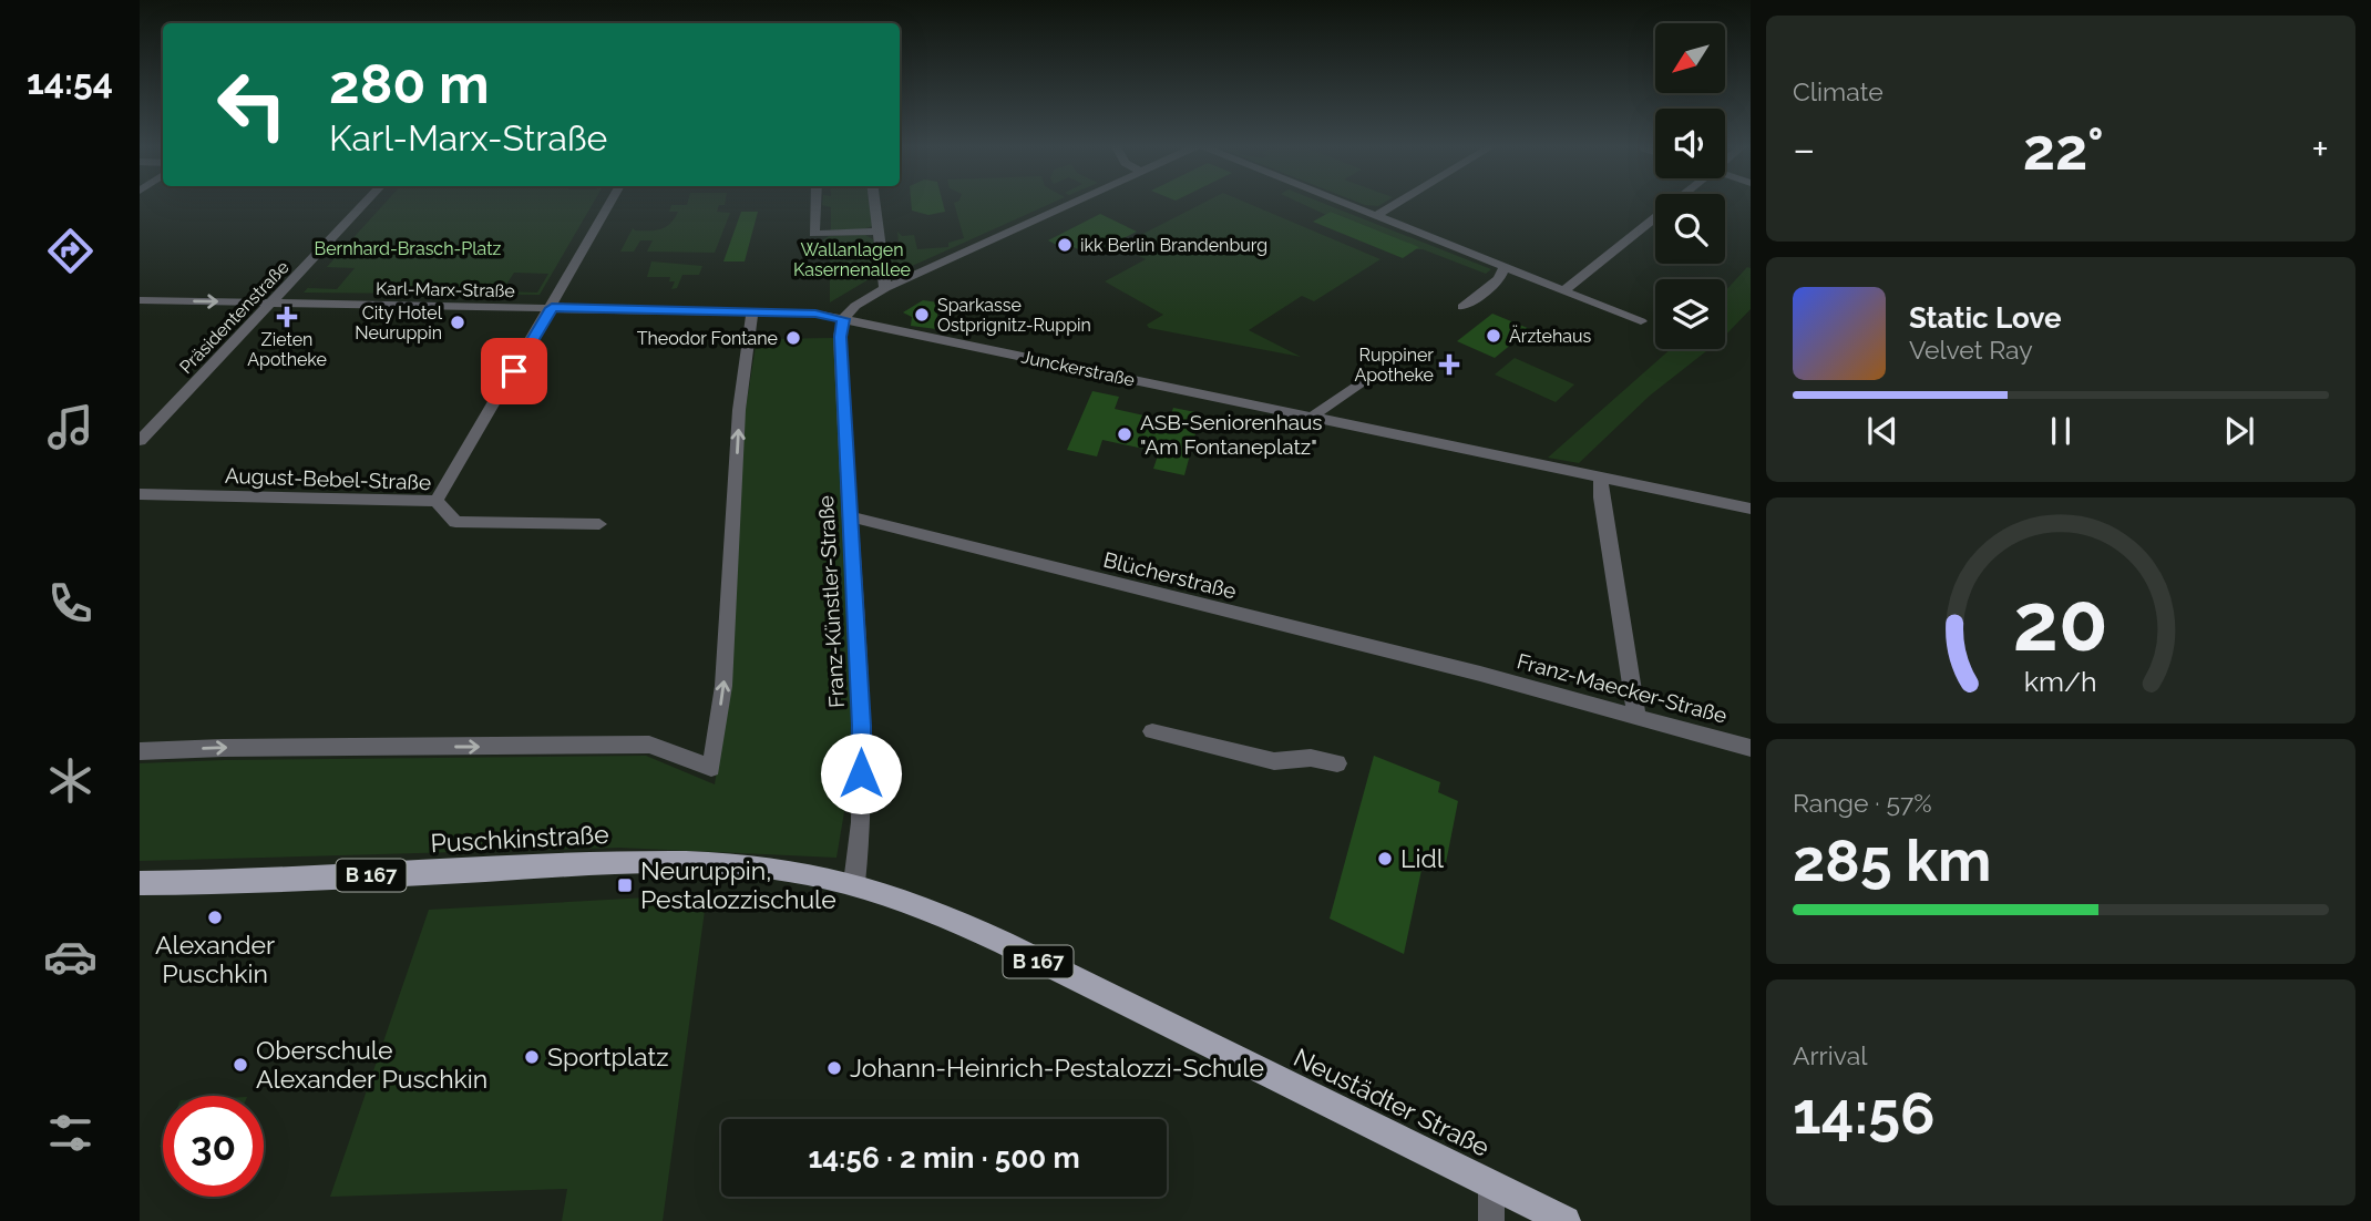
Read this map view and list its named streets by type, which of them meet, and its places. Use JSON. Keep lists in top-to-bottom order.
{
  "streets": {
    "main road": ["Puschkinstraße", "B 167", "Neustädter Straße"],
    "street": [
      "Karl-Marx-Straße",
      "Präsidentenstraße",
      "Junckerstraße",
      "August-Bebel-Straße",
      "Blücherstraße",
      "Franz-Künstler-Straße",
      "Franz-Maecker-Straße"
    ]
  },
  "crossings": [
    ["Karl-Marx-Straße", "Präsidentenstraße"],
    ["Karl-Marx-Straße", "Junckerstraße"],
    ["Karl-Marx-Straße", "Franz-Künstler-Straße"],
    ["Junckerstraße", "Franz-Künstler-Straße"],
    ["Blücherstraße", "Franz-Künstler-Straße"],
    ["Blücherstraße", "Franz-Maecker-Straße"],
    ["Franz-Künstler-Straße", "Puschkinstraße"],
    ["Franz-Künstler-Straße", "Neustädter Straße"],
    ["Puschkinstraße", "Neustädter Straße"]
  ],
  "parks": ["Bernhard-Brasch-Platz", "Wallanlagen Kasernenallee"],
  "places": {
    "other": [
      "ikk Berlin Brandenburg",
      "Sparkasse Ostprignitz-Ruppin",
      "City Hotel Neuruppin",
      "Ärztehaus",
      "Theodor Fontane",
      "ASB-Seniorenhaus \"Am Fontaneplatz\"",
      "Lidl",
      "Alexander Puschkin",
      "Sportplatz",
      "Oberschule Alexander Puschkin",
      "Johann-Heinrich-Pestalozzi-Schule"
    ],
    "health": ["Zieten Apotheke", "Ruppiner Apotheke"],
    "transit": ["Neuruppin, Pestalozzischule"]
  },
  "north": "bottom left",
  "page": {
    "tabs": "14:54",
    "tile": [
      "Climate",
      ["Range · 57%", "285 km"],
      ["Arrival", "14:56"]
    ],
    "turn": ["280 m", "Karl-Marx-Straße"],
    "heat": ["−", "22°", "+"],
    "song": ["Static Love", "Velvet Ray"],
    "limit": "30",
    "trip": "14:56 · 2 min · 500 m",
    "gauge": ["20", "km/h"]
  }
}
